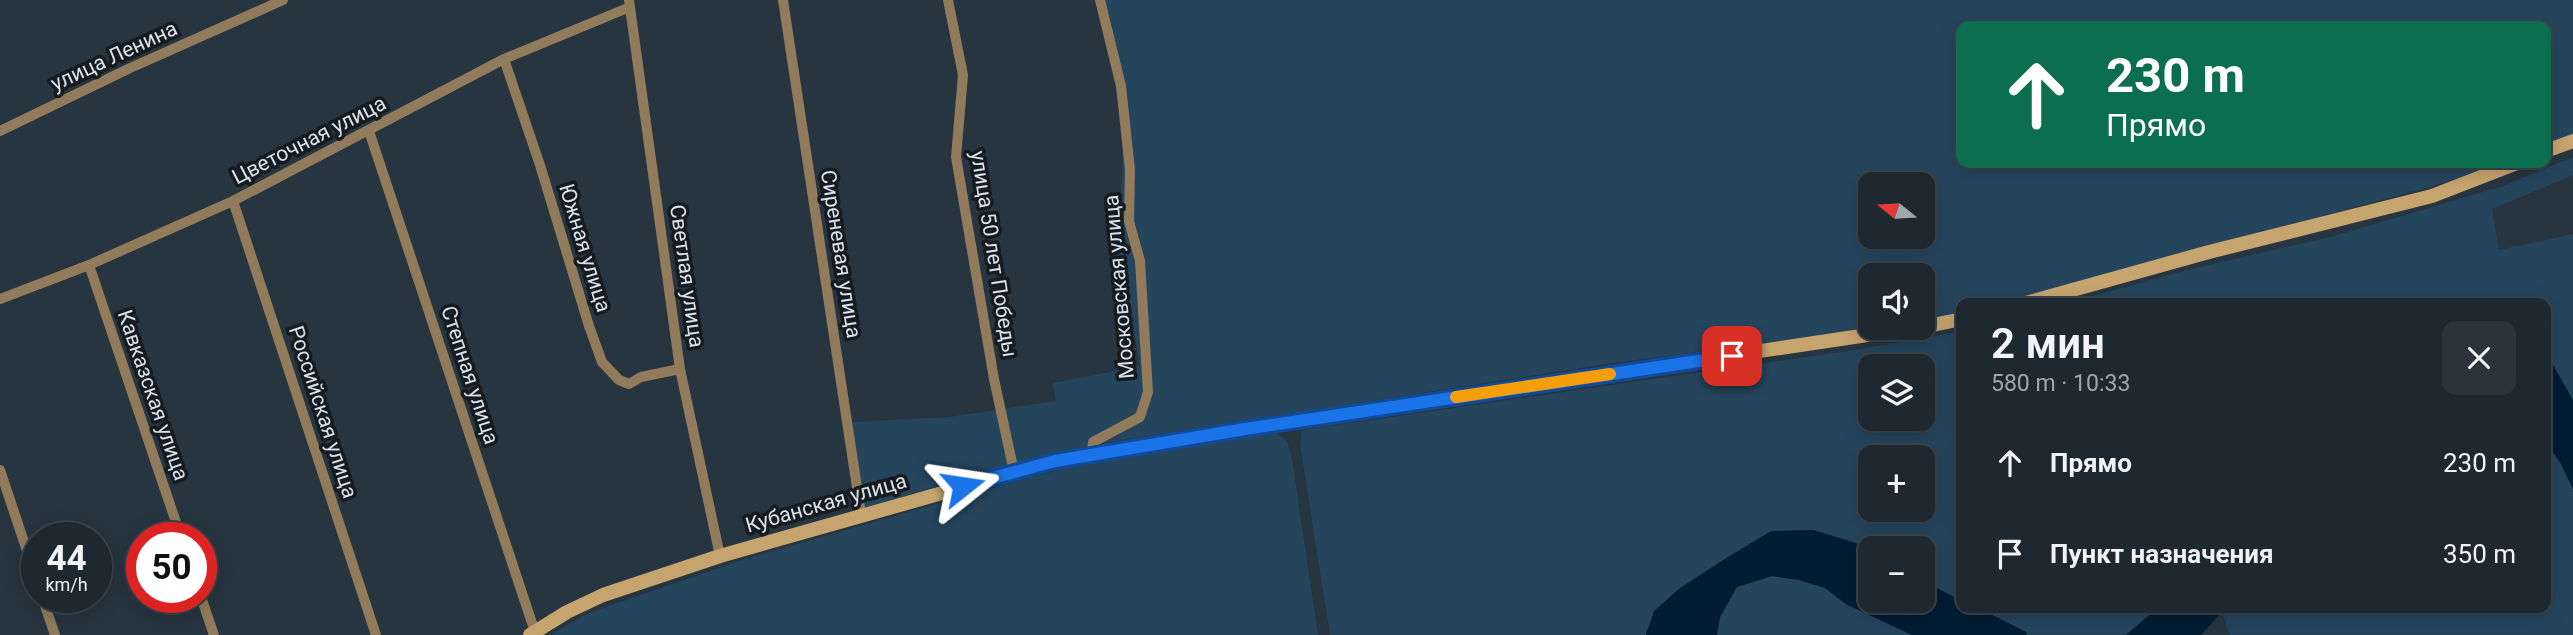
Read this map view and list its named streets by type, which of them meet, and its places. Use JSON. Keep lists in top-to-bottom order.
{
  "streets": {
    "main road": ["Кубанская улица"],
    "street": [
      "улица Ленина",
      "Цветочная улица",
      "Южная улица",
      "Сиреневая улица",
      "улица 50 лет Победы",
      "Светлая улица",
      "Московская улица",
      "Степная улица",
      "Кавказская улица",
      "Российская улица"
    ]
  },
  "crossings": [
    ["Цветочная улица", "Южная улица"],
    ["Цветочная улица", "Светлая улица"],
    ["Цветочная улица", "Степная улица"],
    ["Цветочная улица", "Кавказская улица"],
    ["Цветочная улица", "Российская улица"],
    ["Южная улица", "Светлая улица"],
    ["Сиреневая улица", "Кубанская улица"],
    ["улица 50 лет Победы", "Кубанская улица"],
    ["Светлая улица", "Кубанская улица"],
    ["Московская улица", "Кубанская улица"],
    ["Степная улица", "Кубанская улица"]
  ],
  "north": "left",
  "page": {
    "turn": ["230 m", "Прямо"],
    "map_buttons": ["+", "−"],
    "heading": ["2 мин", "580 m · 10:33"],
    "list": [
      {
        "name": "Прямо",
        "value": "230 m"
      },
      {
        "name": "Пункт назначения",
        "value": "350 m"
      }
    ],
    "speed": "44 km/h",
    "limit": "50"
  }
}
